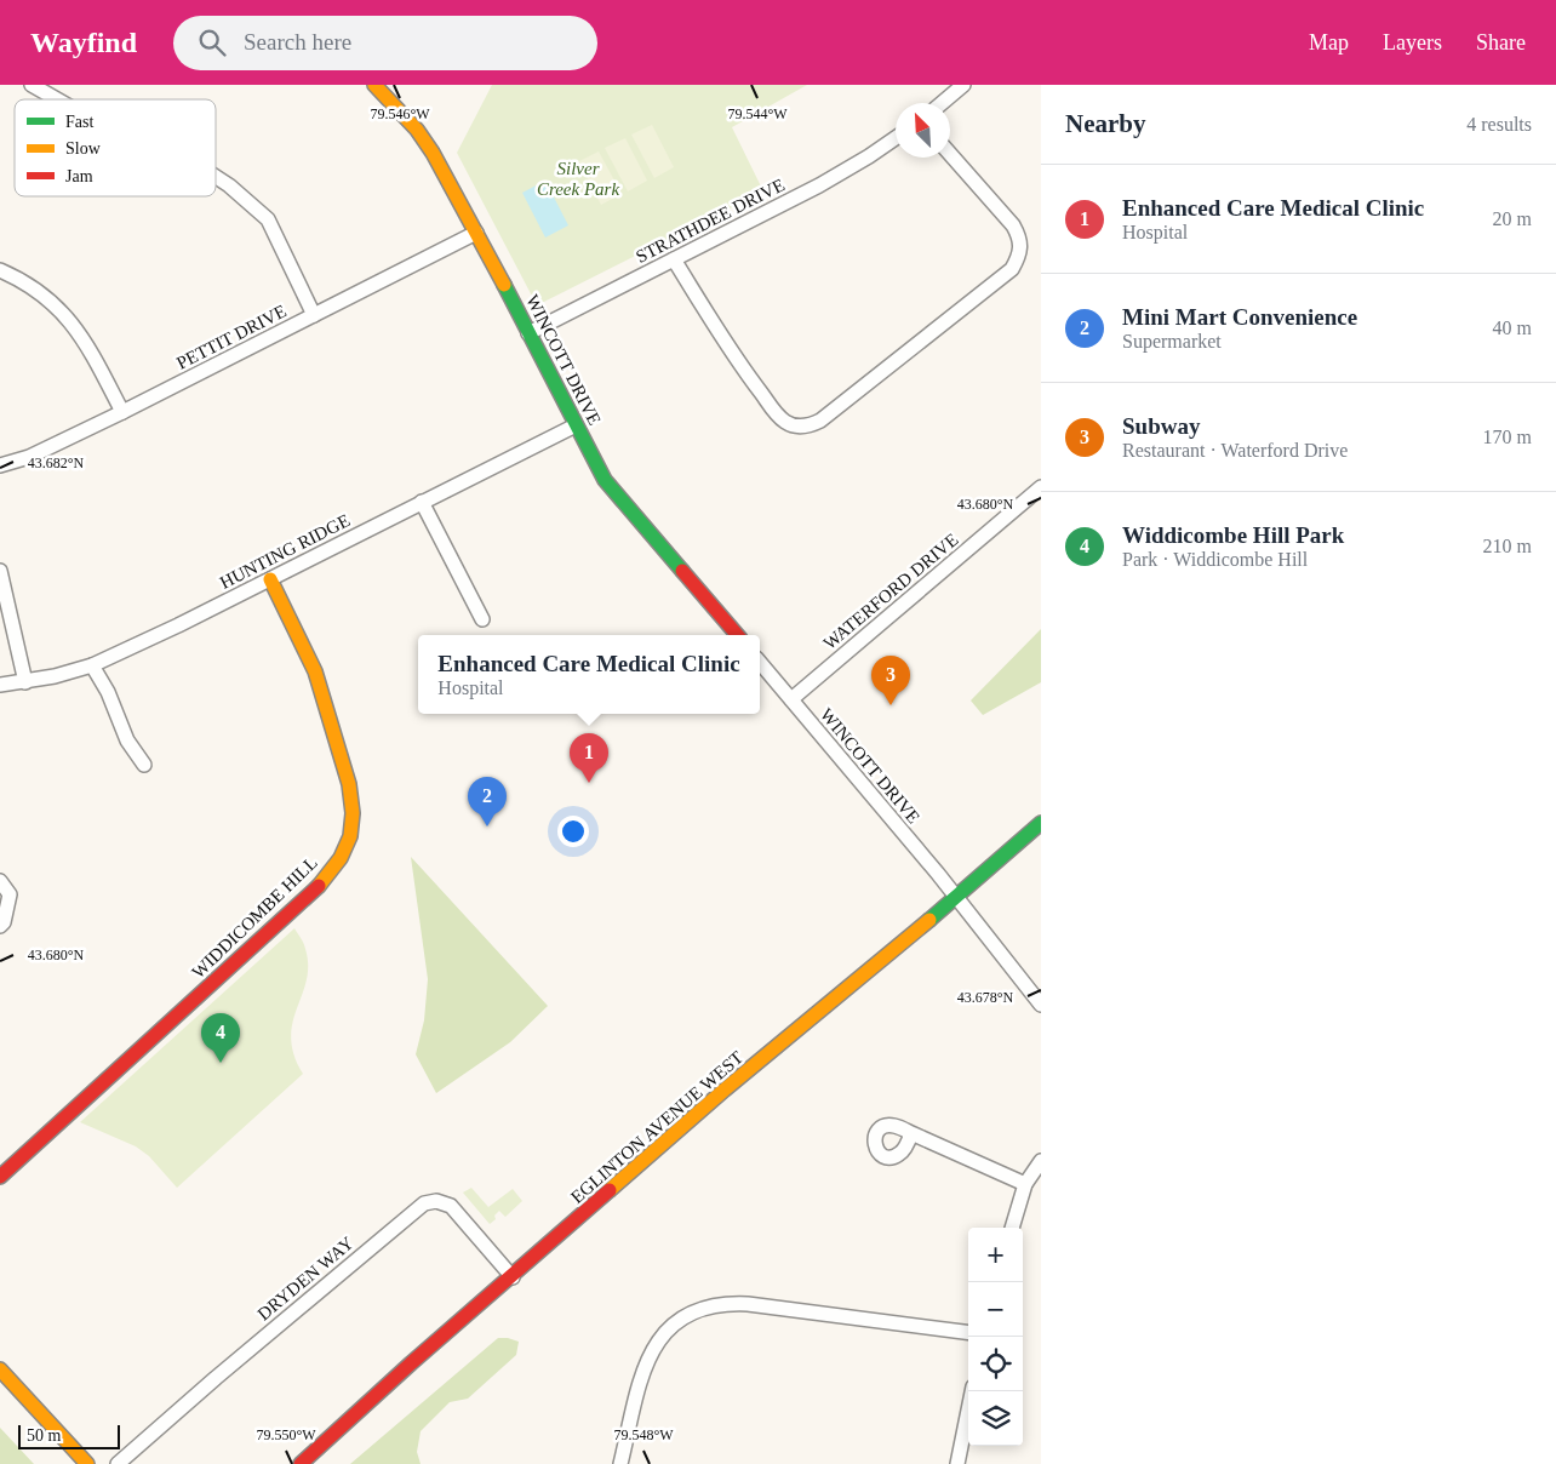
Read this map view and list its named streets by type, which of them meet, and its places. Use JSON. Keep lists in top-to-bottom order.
{
  "streets": {
    "street": [
      "STRATHDEE DRIVE",
      "PETTIT DRIVE",
      "WINCOTT DRIVE",
      "HUNTING RIDGE",
      "WATERFORD DRIVE",
      "WIDDICOMBE HILL",
      "EGLINTON AVENUE WEST",
      "DRYDEN WAY"
    ]
  },
  "crossings": [
    ["STRATHDEE DRIVE", "WINCOTT DRIVE"],
    ["PETTIT DRIVE", "WINCOTT DRIVE"],
    ["WINCOTT DRIVE", "HUNTING RIDGE"],
    ["WINCOTT DRIVE", "WATERFORD DRIVE"],
    ["WINCOTT DRIVE", "EGLINTON AVENUE WEST"],
    ["HUNTING RIDGE", "WIDDICOMBE HILL"],
    ["EGLINTON AVENUE WEST", "DRYDEN WAY"]
  ],
  "parks": ["Silver Creek Park"],
  "legend": ["Fast", "Slow", "Jam"],
  "scale_bar": "50 m",
  "north": "top left",
  "page": {
    "header": "Wayfind",
    "search": "Search here",
    "nav": ["Map", "Layers", "Share"],
    "heading": ["Nearby", "4 results"],
    "list": [
      {
        "mark": "1",
        "name": "Enhanced Care Medical Clinic",
        "note": "Hospital",
        "value": "20 m"
      },
      {
        "mark": "2",
        "name": "Mini Mart Convenience",
        "note": "Supermarket",
        "value": "40 m"
      },
      {
        "mark": "3",
        "name": "Subway",
        "note": "Restaurant · Waterford Drive",
        "value": "170 m"
      },
      {
        "mark": "4",
        "name": "Widdicombe Hill Park",
        "note": "Park · Widdicombe Hill",
        "value": "210 m"
      }
    ],
    "popup": ["Enhanced Care Medical Clinic", "Hospital"],
    "pins": [
      "3",
      "1",
      "2",
      "4"
    ],
    "map_buttons": ["+", "−"],
    "scale": "50 m"
  },
  "coordinates": [
    "79.546°W",
    "79.544°W",
    "43.682°N",
    "43.680°N",
    "43.678°N",
    "79.550°W",
    "79.548°W"
  ]
}
